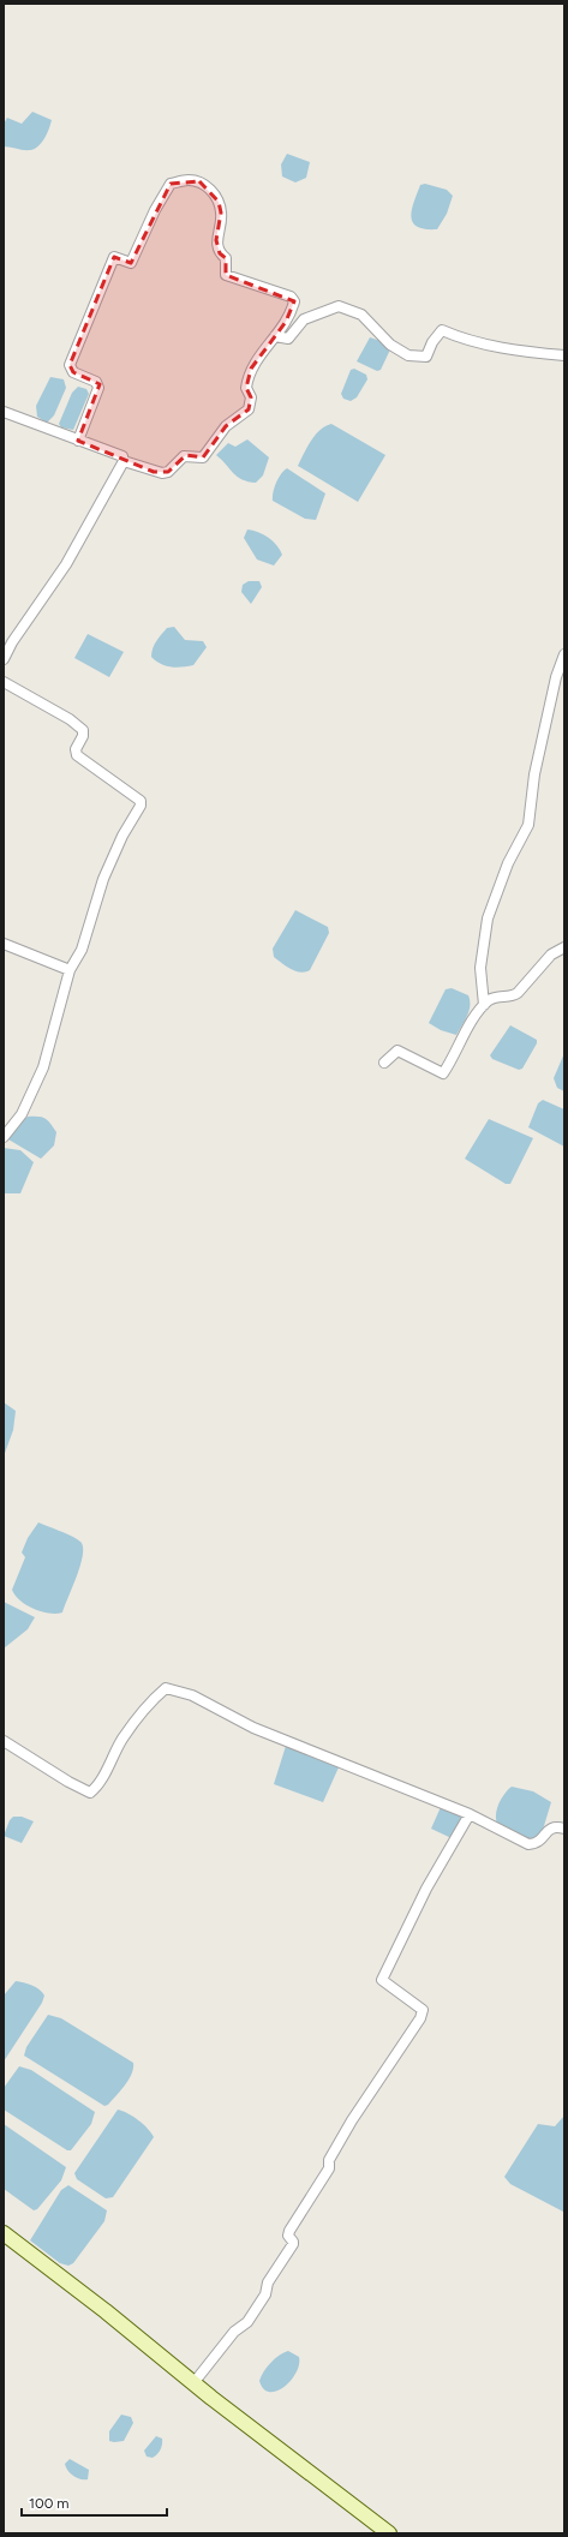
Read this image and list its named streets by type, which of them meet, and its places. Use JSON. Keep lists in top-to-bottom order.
{
  "scale_bar": "100 m"
}
